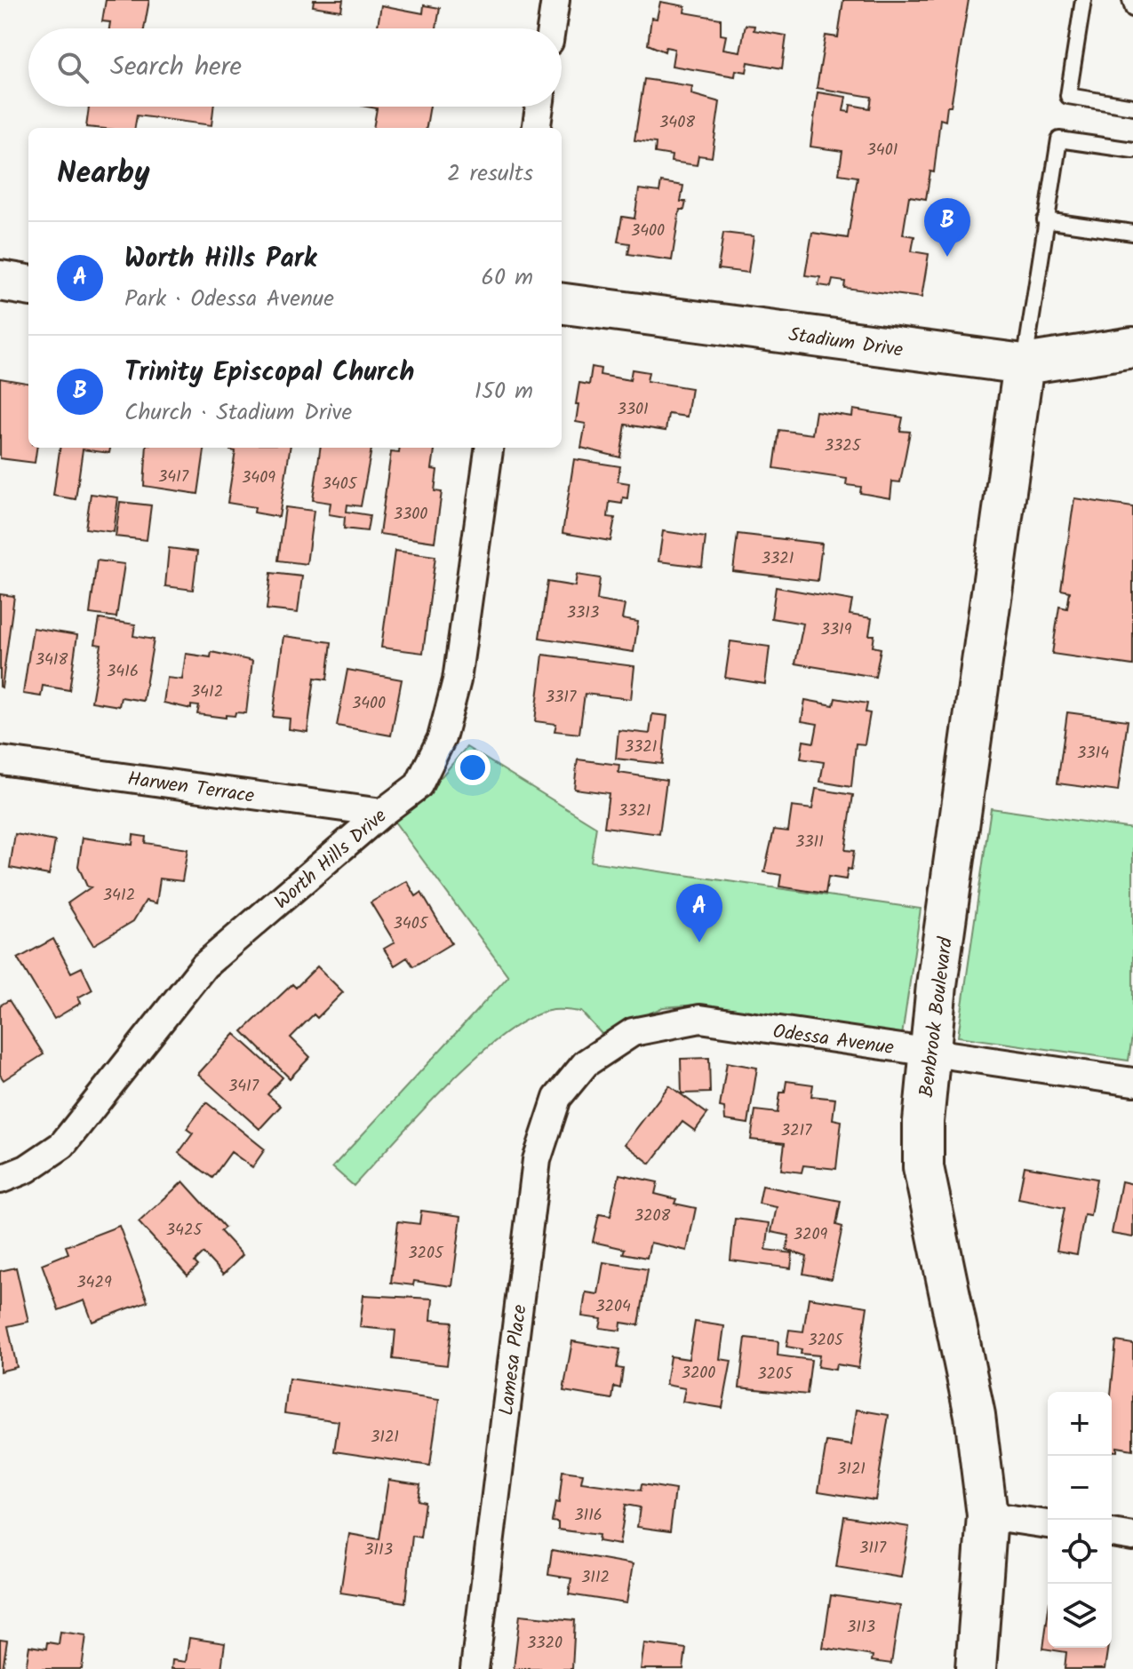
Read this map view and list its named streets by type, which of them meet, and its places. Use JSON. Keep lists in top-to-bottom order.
{
  "streets": {
    "street": [
      "Stadium Drive",
      "Harwen Terrace",
      "Worth Hills Drive",
      "Benbrook Boulevard",
      "Odessa Avenue",
      "Lamesa Place"
    ]
  },
  "crossings": [
    ["Stadium Drive", "Benbrook Boulevard"],
    ["Harwen Terrace", "Worth Hills Drive"],
    ["Benbrook Boulevard", "Odessa Avenue"],
    ["Odessa Avenue", "Lamesa Place"]
  ],
  "house_numbers": [
    "3408",
    "3401",
    "3400",
    "3301",
    "3325",
    "3417",
    "3409",
    "3405",
    "3300",
    "3321",
    "3313",
    "3319",
    "3418",
    "3416",
    "3412",
    "3317",
    "3400",
    "3321",
    "3314",
    "3321",
    "3311",
    "3412",
    "3405",
    "3417",
    "3217",
    "3208",
    "3425",
    "3209",
    "3205",
    "3429",
    "3204",
    "3205",
    "3200",
    "3205",
    "3121",
    "3121",
    "3116",
    "3117",
    "3113",
    "3112",
    "3113",
    "3320"
  ],
  "page": {
    "search": "Search here",
    "heading": ["Nearby", "2 results"],
    "pins": ["B", "A"],
    "list": [
      {
        "mark": "A",
        "name": "Worth Hills Park",
        "note": "Park · Odessa Avenue",
        "value": "60 m"
      },
      {
        "mark": "B",
        "name": "Trinity Episcopal Church",
        "note": "Church · Stadium Drive",
        "value": "150 m"
      }
    ],
    "map_buttons": ["+", "−"]
  }
}
